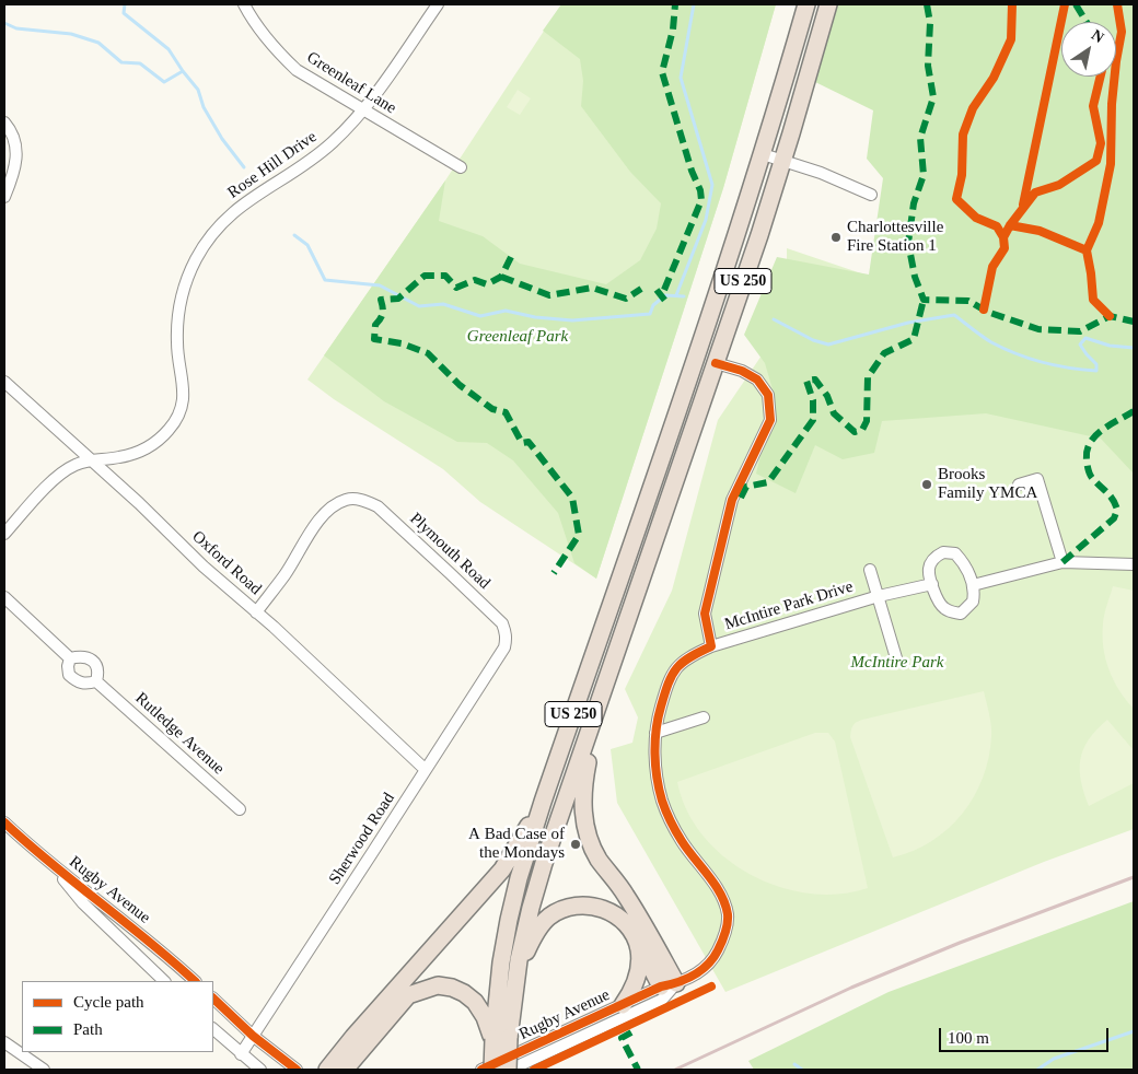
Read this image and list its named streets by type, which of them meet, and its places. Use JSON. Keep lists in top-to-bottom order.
{
  "streets": {
    "highway": ["US 250"],
    "street": [
      "Greenleaf Lane",
      "Rose Hill Drive",
      "Plymouth Road",
      "Oxford Road",
      "McIntire Park Drive",
      "Rutledge Avenue",
      "Sherwood Road",
      "Rugby Avenue"
    ]
  },
  "crossings": [
    ["Greenleaf Lane", "Rose Hill Drive"],
    ["Rose Hill Drive", "Oxford Road"],
    ["US 250", "Rugby Avenue"],
    ["Plymouth Road", "Oxford Road"],
    ["Plymouth Road", "Sherwood Road"],
    ["Oxford Road", "Sherwood Road"],
    ["McIntire Park Drive", "Rugby Avenue"]
  ],
  "parks": ["Greenleaf Park", "McIntire Park"],
  "places": ["Charlottesville Fire Station 1", "Brooks Family YMCA", "A Bad Case of the Mondays"],
  "legend": ["Cycle path", "Path"],
  "scale_bar": "100 m",
  "north": "top right"
}
